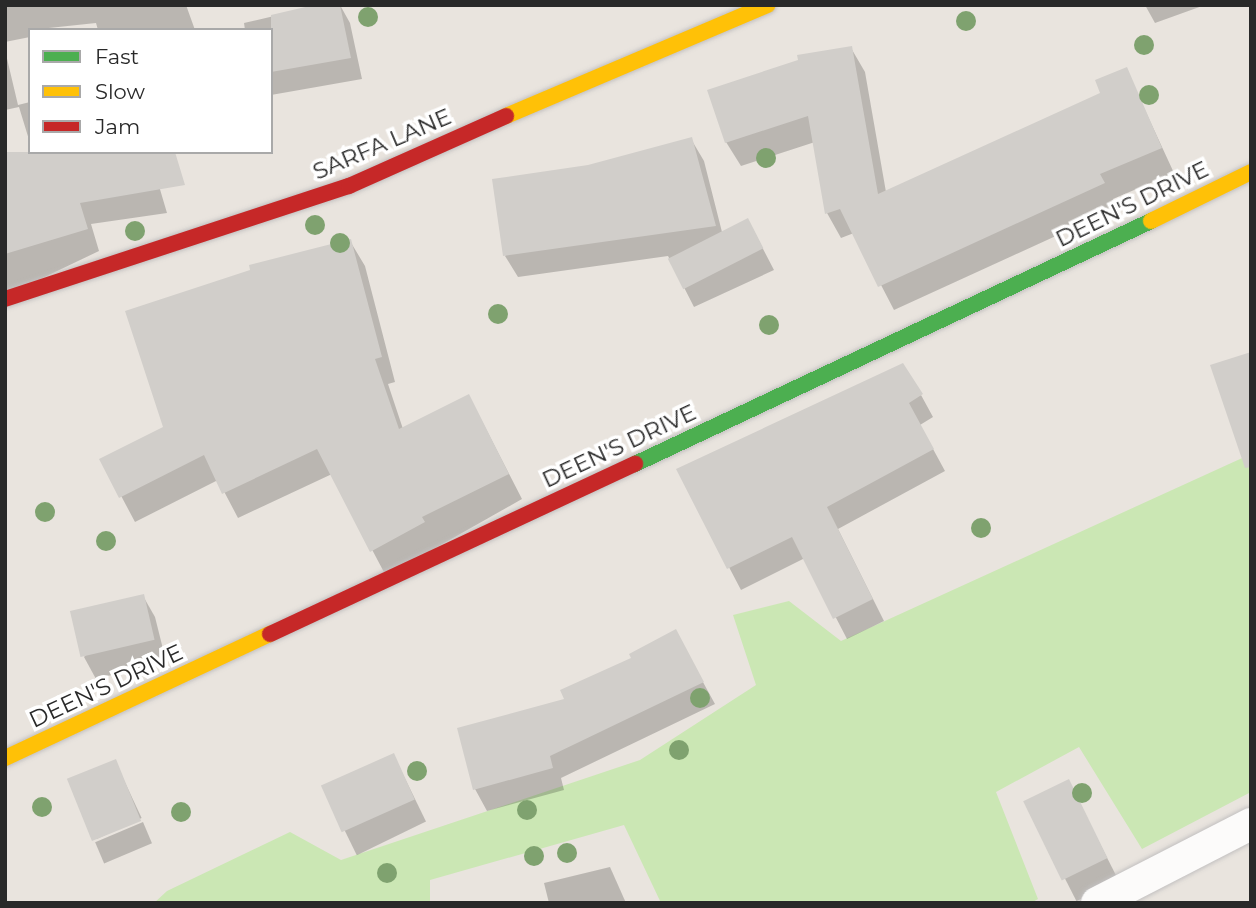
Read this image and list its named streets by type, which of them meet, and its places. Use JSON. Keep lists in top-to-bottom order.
{
  "streets": {
    "street": ["SARFA LANE", "DEEN'S DRIVE"]
  },
  "legend": ["Fast", "Slow", "Jam"]
}
